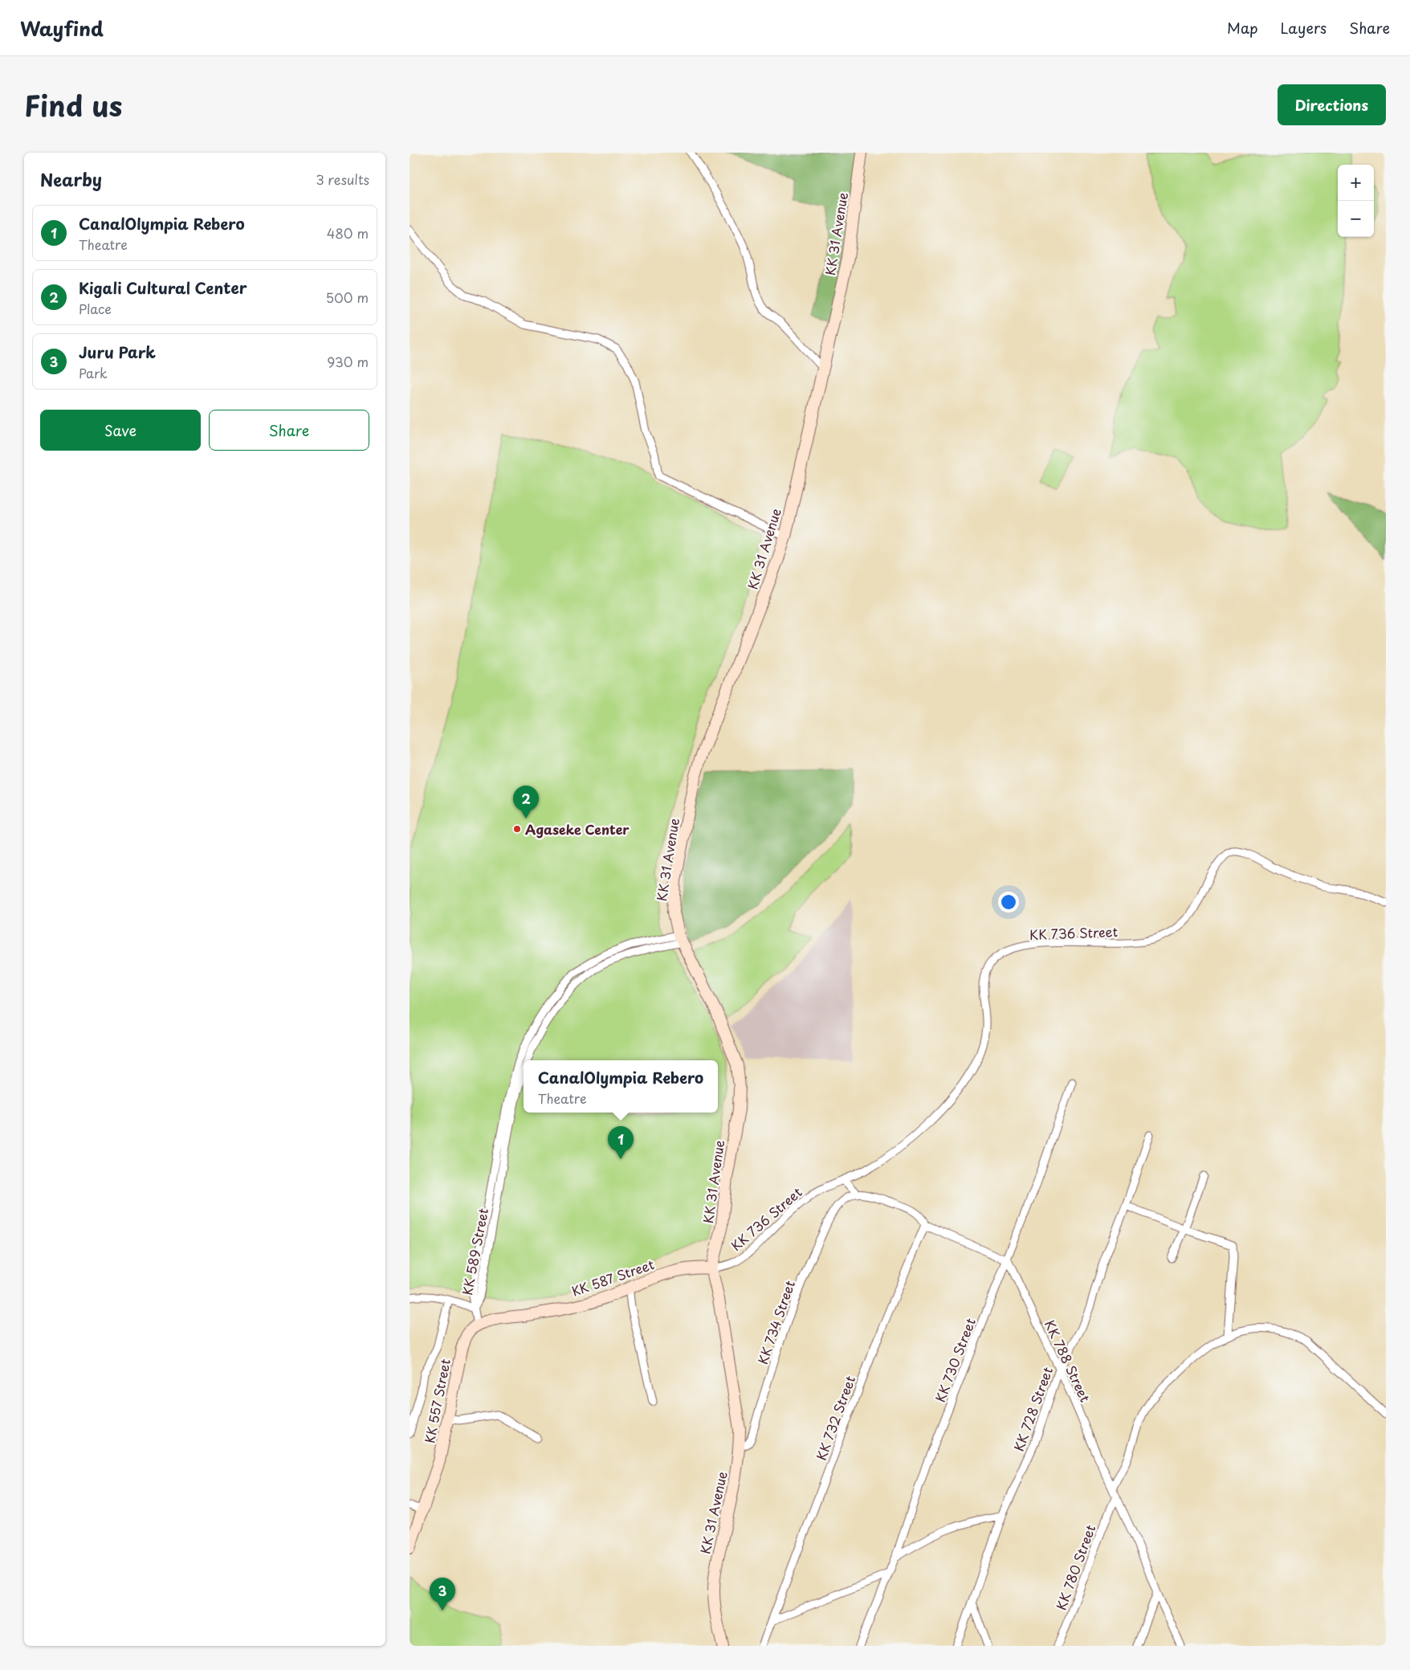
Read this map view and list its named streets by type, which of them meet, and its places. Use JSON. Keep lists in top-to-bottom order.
{
  "streets": {
    "main road": ["KK 31 Avenue", "KK 587 Street", "KK 557 Street"],
    "street": [
      "KK 736 Street",
      "KK 589 Street",
      "KK 734 Street",
      "KK 730 Street",
      "KK 788 Street",
      "KK 728 Street",
      "KK 732 Street",
      "KK 780 Street"
    ]
  },
  "crossings": [
    ["KK 31 Avenue", "KK 736 Street"],
    ["KK 31 Avenue", "KK 589 Street"],
    ["KK 31 Avenue", "KK 587 Street"],
    ["KK 31 Avenue", "KK 734 Street"],
    ["KK 736 Street", "KK 587 Street"],
    ["KK 587 Street", "KK 557 Street"],
    ["KK 730 Street", "KK 788 Street"],
    ["KK 788 Street", "KK 728 Street"],
    ["KK 788 Street", "KK 780 Street"]
  ],
  "places": ["Agaseke Center"],
  "page": {
    "header": "Wayfind",
    "nav": ["Map", "Layers", "Share"],
    "title": "Find us",
    "buttons": [
      "Directions",
      ["Save", "Share"]
    ],
    "heading": ["Nearby", "3 results"],
    "map_buttons": ["+", "−"],
    "list": [
      {
        "mark": "1",
        "name": "CanalOlympia Rebero",
        "note": "Theatre",
        "value": "480 m"
      },
      {
        "mark": "2",
        "name": "Kigali Cultural Center",
        "note": "Place",
        "value": "500 m"
      },
      {
        "mark": "3",
        "name": "Juru Park",
        "note": "Park",
        "value": "930 m"
      }
    ],
    "pins": ["2", "1", "3"],
    "popup": ["CanalOlympia Rebero", "Theatre"]
  }
}
